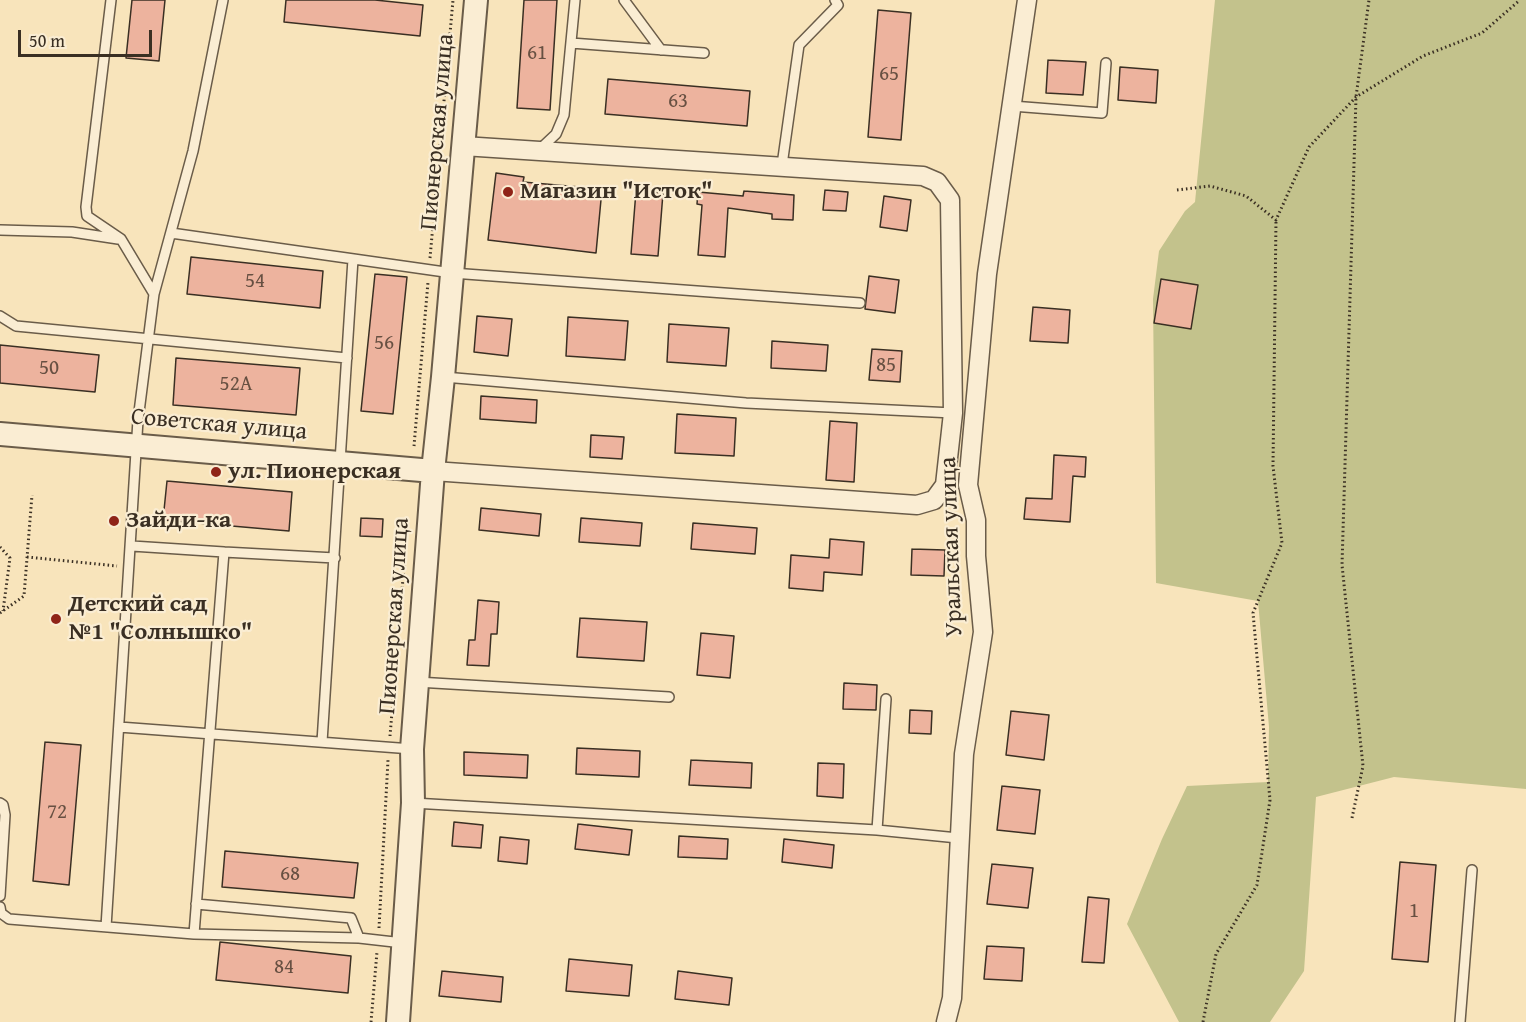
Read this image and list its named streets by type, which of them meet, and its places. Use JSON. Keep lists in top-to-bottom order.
{
  "streets": {
    "street": ["Пионерская улица", "Советская улица", "Уральская улица"]
  },
  "crossings": [
    ["Пионерская улица", "Советская улица"]
  ],
  "places": [
    "Магазин \"Исток\"",
    "ул. Пионерская",
    "Зайди-ка",
    "Детский сад №1 \"Солнышко\""
  ],
  "house_numbers": [
    "61",
    "65",
    "63",
    "54",
    "56",
    "85",
    "50",
    "52А",
    "72",
    "68",
    "1",
    "84"
  ],
  "scale_bar": "50 m"
}
